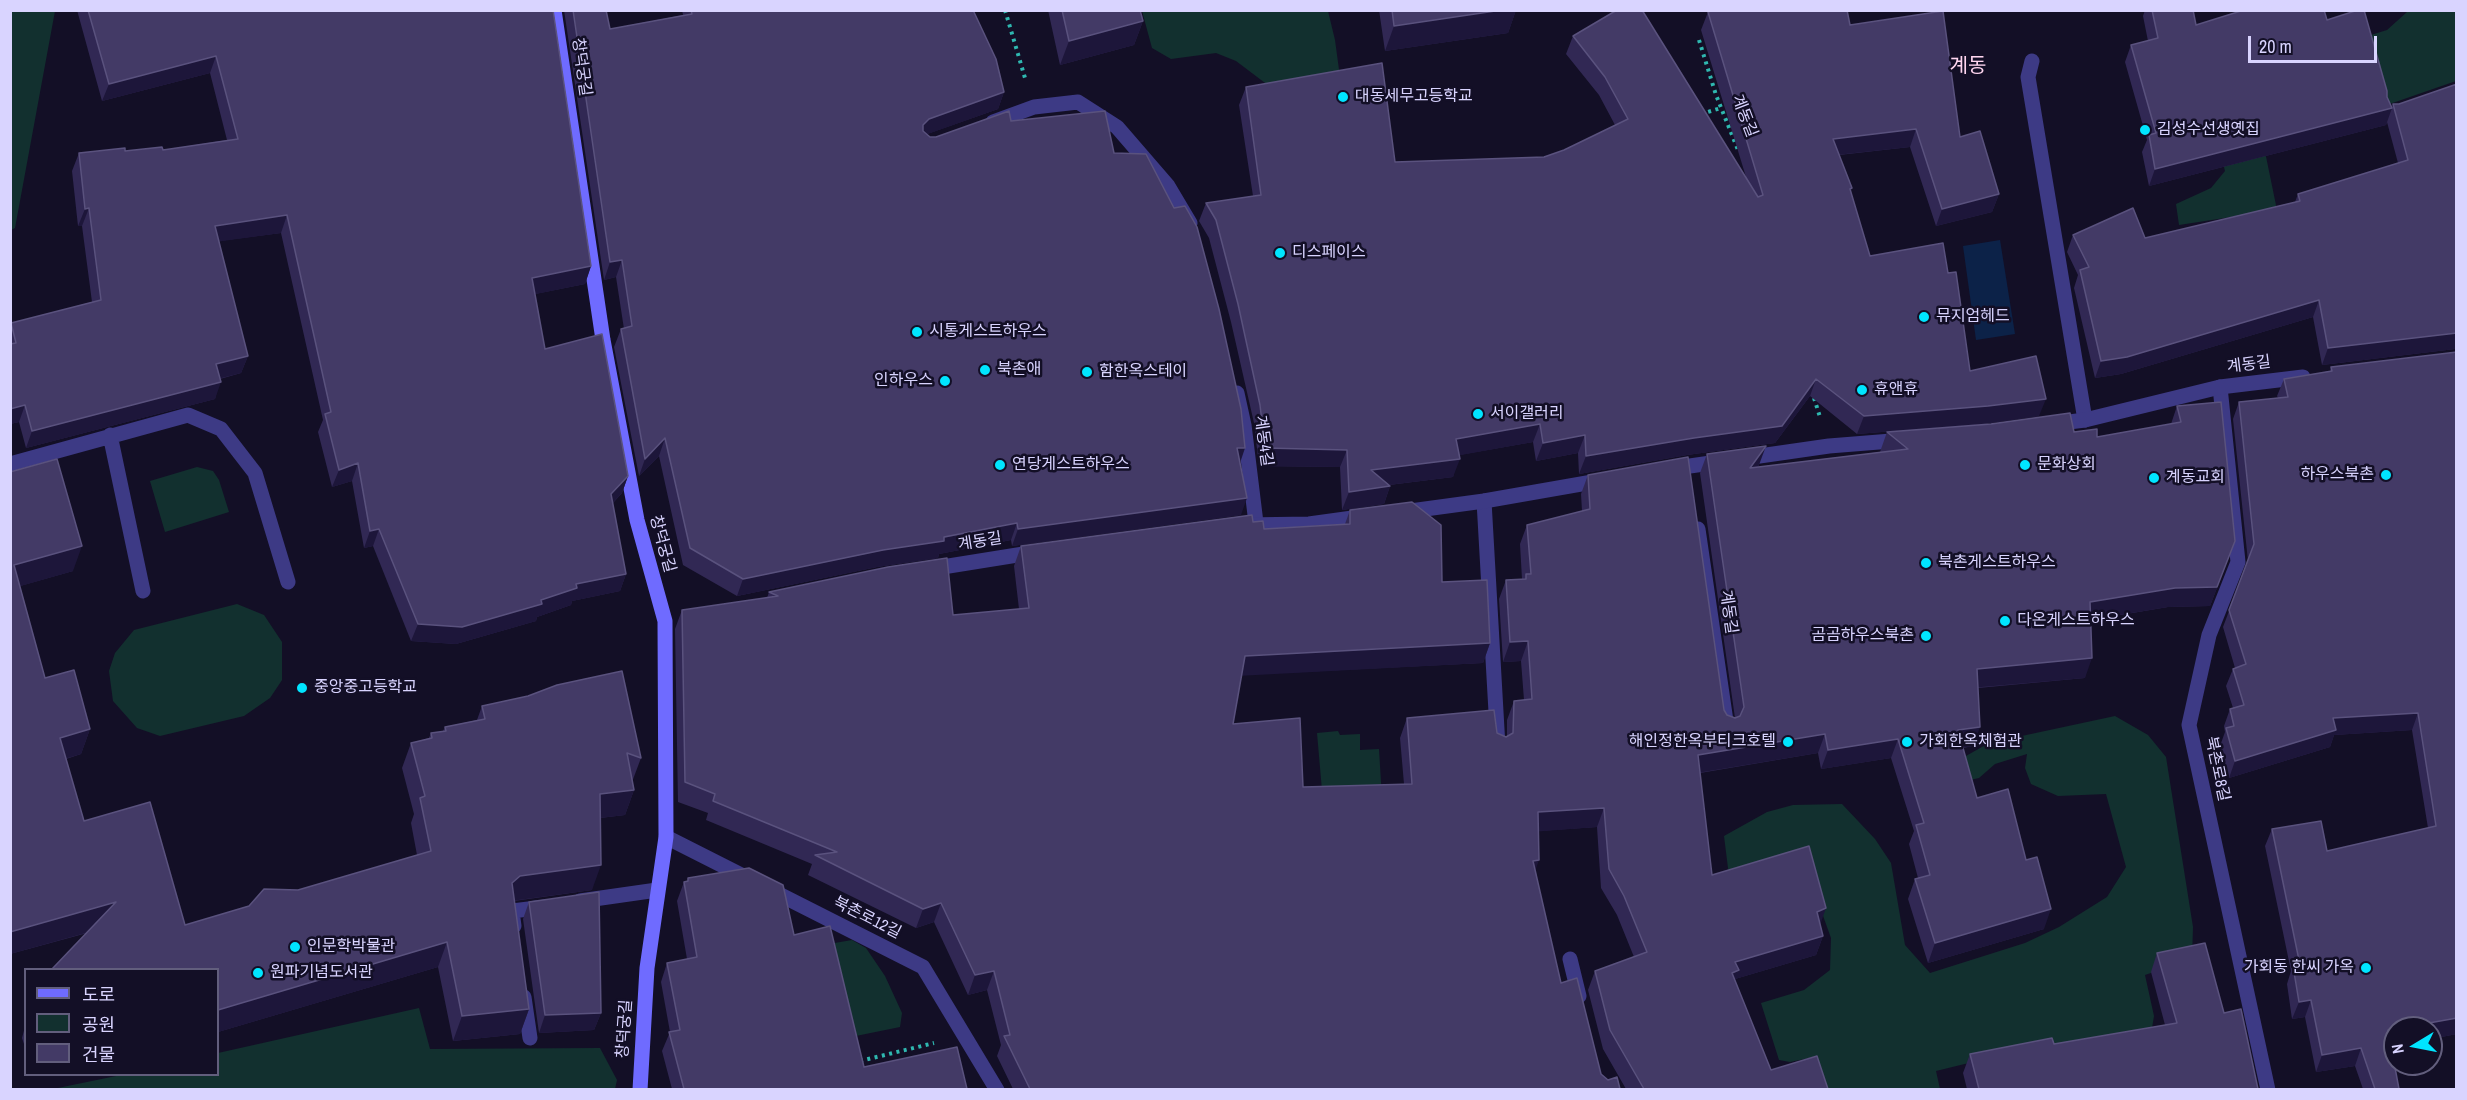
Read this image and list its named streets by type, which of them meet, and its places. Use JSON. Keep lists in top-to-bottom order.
{
  "streets": {
    "street": [
      "창덕궁길",
      "계동길",
      "계동4길",
      "북촌로8길",
      "북촌로12길"
    ]
  },
  "crossings": [
    ["창덕궁길", "북촌로12길"],
    ["계동길", "북촌로8길"]
  ],
  "districts": ["계동"],
  "places": [
    "대동세무고등학교",
    "김성수선생옛집",
    "디스페이스",
    "뮤지엄헤드",
    "시통게스트하우스",
    "북촌애",
    "함한옥스테이",
    "인하우스",
    "휴앤휴",
    "서이갤러리",
    "연당게스트하우스",
    "문화상회",
    "하우스북촌",
    "계동교회",
    "북촌게스트하우스",
    "다온게스트하우스",
    "곰곰하우스북촌",
    "중앙중고등학교",
    "해인정한옥부티크호텔",
    "가회한옥체험관",
    "인문학박물관",
    "가회동 한씨 가옥",
    "원파기념도서관"
  ],
  "legend": ["도로", "공원", "건물"],
  "scale_bar": "20 m",
  "north": "left"
}
